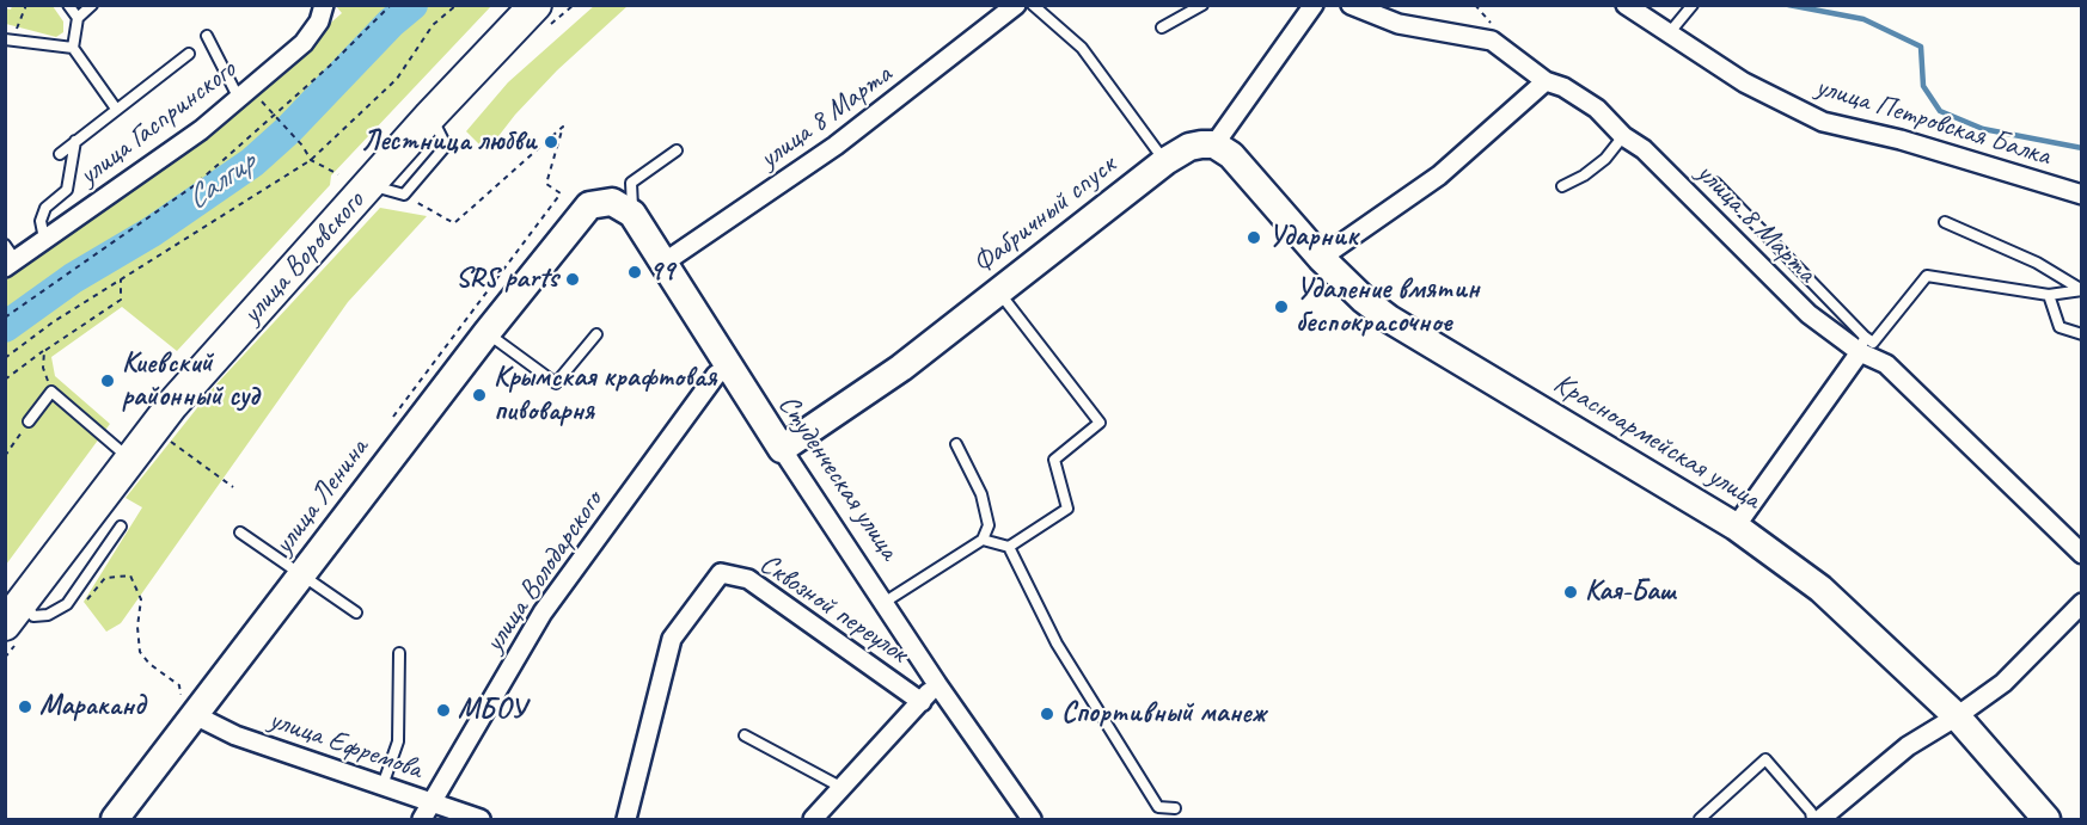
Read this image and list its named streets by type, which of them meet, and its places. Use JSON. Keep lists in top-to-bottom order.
{
  "streets": {
    "main road": [
      "Фабричный спуск",
      "улица Воровского",
      "Красноармейская улица",
      "Студенческая улица",
      "улица Ленина"
    ],
    "street": [
      "улица 8 Марта",
      "улица Петровская Балка",
      "улица Гаспринского",
      "улица Володарского",
      "Сквозной переулок",
      "улица Ефремова"
    ]
  },
  "crossings": [
    ["улица 8 Марта", "Студенческая улица"],
    ["Фабричный спуск", "Красноармейская улица"],
    ["Фабричный спуск", "Студенческая улица"],
    ["Студенческая улица", "улица Ленина"],
    ["Студенческая улица", "улица Володарского"],
    ["улица Ленина", "улица Ефремова"],
    ["улица Володарского", "улица Ефремова"]
  ],
  "water": ["Салгир"],
  "places": [
    "Лестница любви",
    "Ударник",
    "99",
    "SRS parts",
    "Удаление вмятин беспокрасочное",
    "Киевский районный суд",
    "Крымская крафтовая пивоварня",
    "Кая-Баш",
    "Мараканд",
    "МБОУ",
    "Спортивный манеж"
  ]
}
